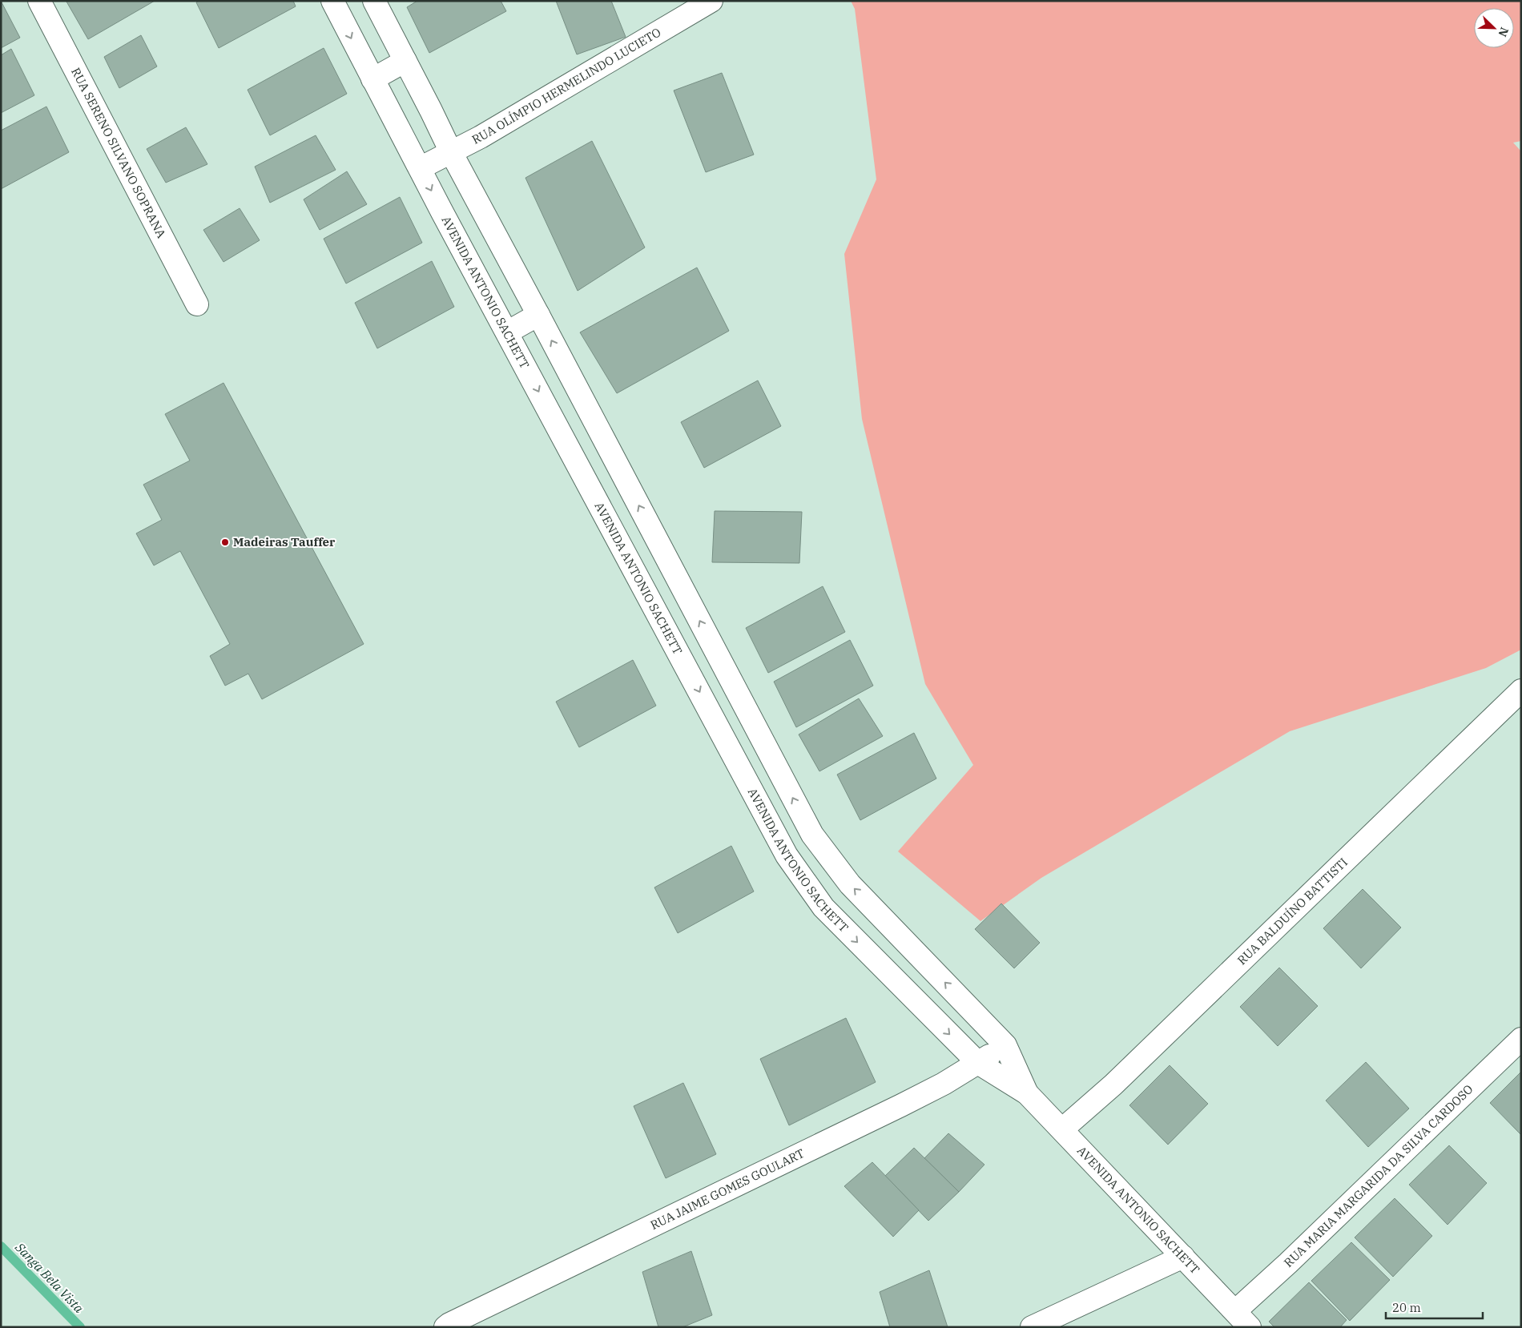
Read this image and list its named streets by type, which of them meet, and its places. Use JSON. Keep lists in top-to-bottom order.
{
  "streets": {
    "street": [
      "RUA OLÍMPIO HERMELINDO LUCIETO",
      "RUA SERENO SILVANO SOPRANA",
      "AVENIDA ANTONIO SACHETT",
      "RUA BALDUÍNO BATTISTI",
      "RUA MARIA MARGARIDA DA SILVA CARDOSO",
      "RUA JAIME GOMES GOULART"
    ]
  },
  "crossings": [
    ["RUA OLÍMPIO HERMELINDO LUCIETO", "AVENIDA ANTONIO SACHETT"],
    ["AVENIDA ANTONIO SACHETT", "RUA BALDUÍNO BATTISTI"],
    ["AVENIDA ANTONIO SACHETT", "RUA MARIA MARGARIDA DA SILVA CARDOSO"],
    ["AVENIDA ANTONIO SACHETT", "RUA JAIME GOMES GOULART"]
  ],
  "water": ["Sanga Bela Vista"],
  "places": ["Madeiras Tauffer"],
  "scale_bar": "20 m",
  "north": "bottom right"
}
